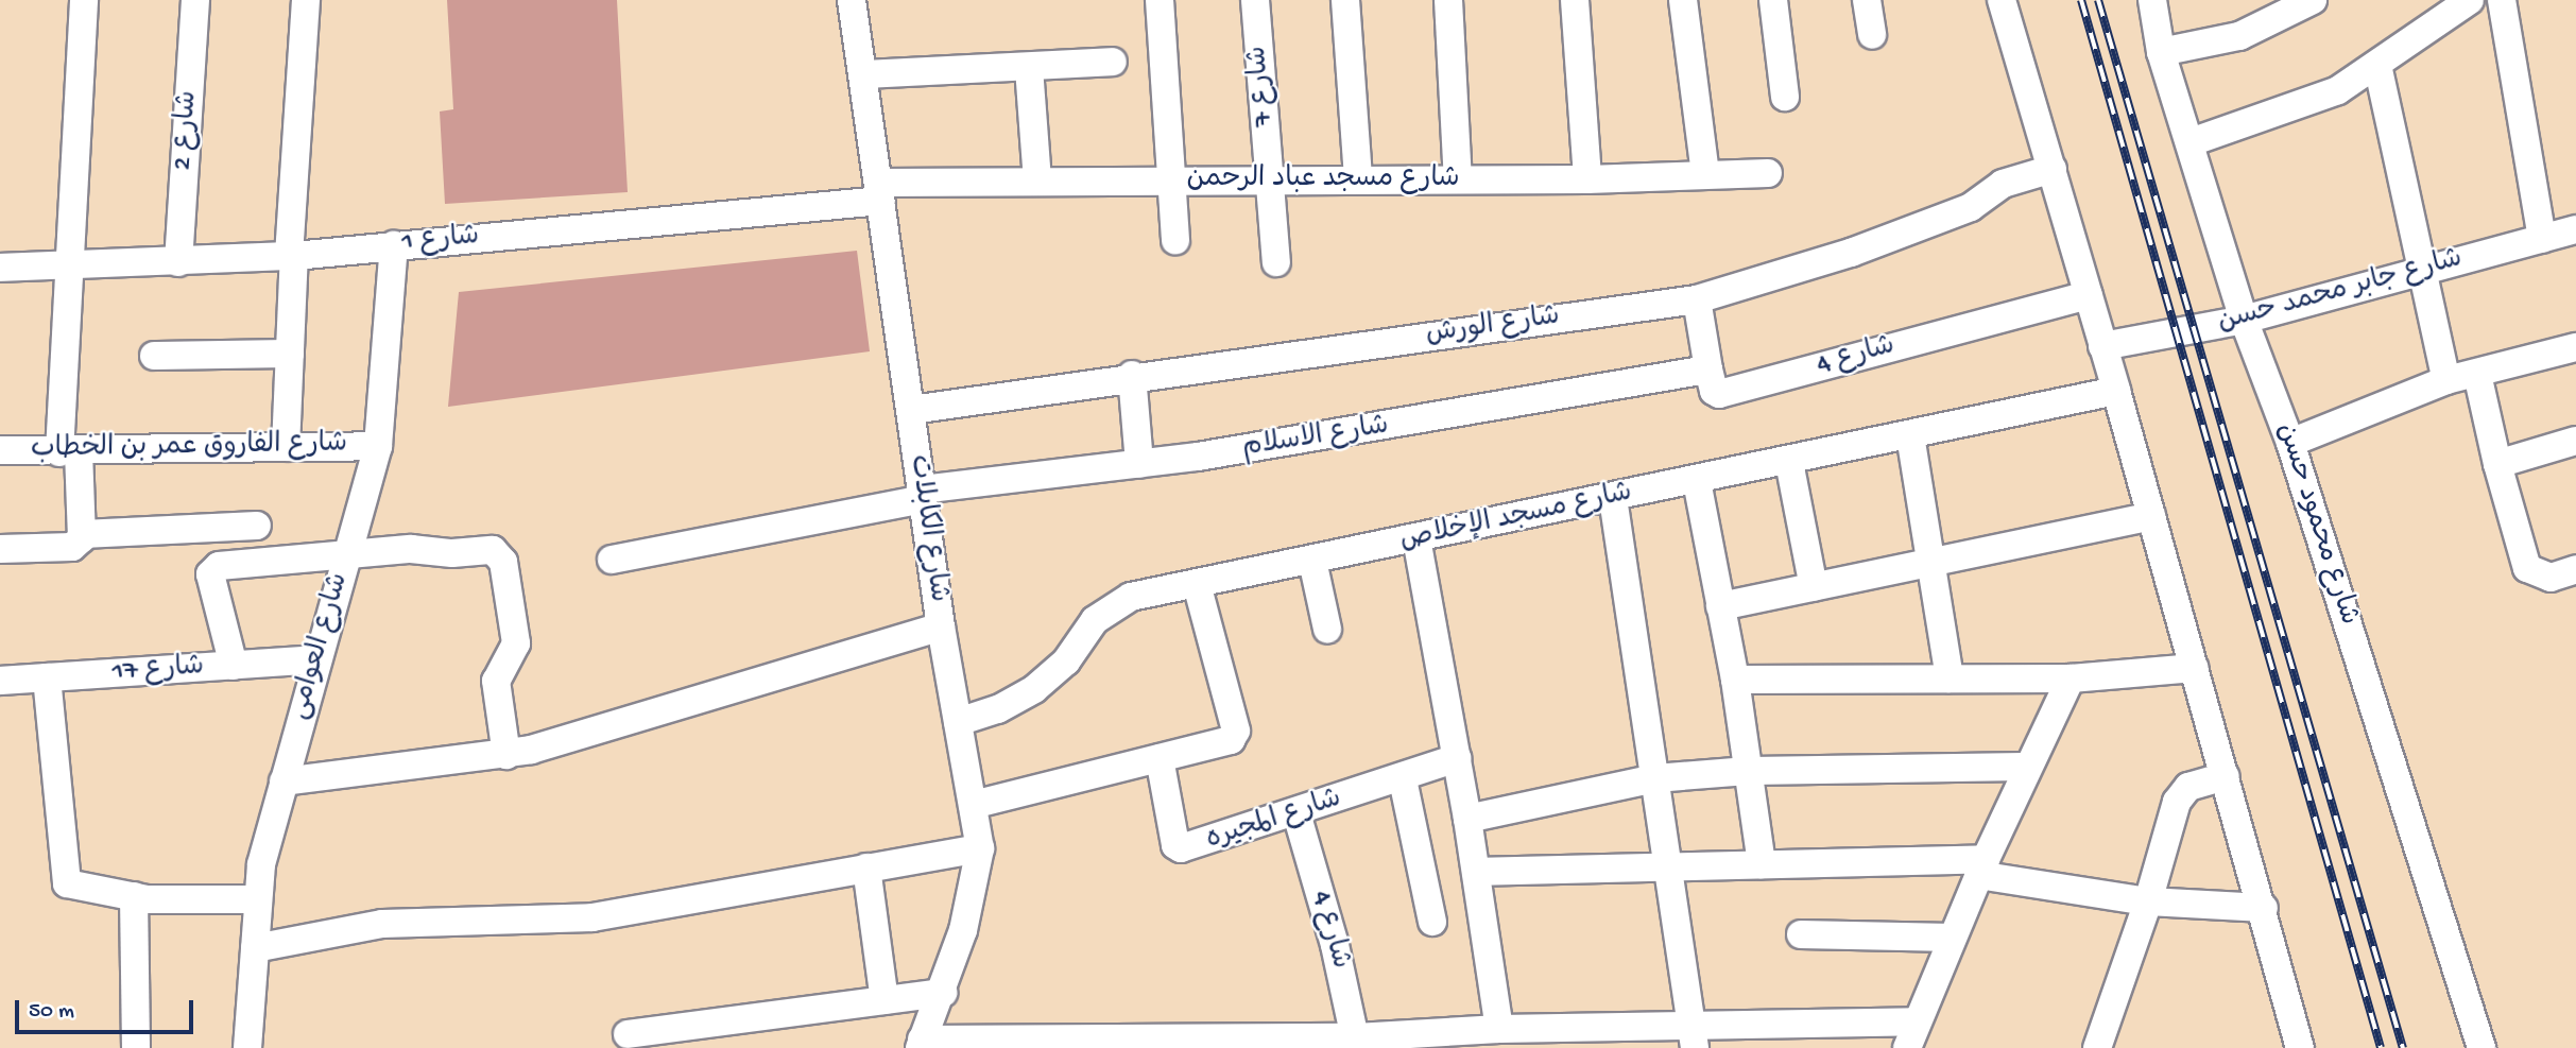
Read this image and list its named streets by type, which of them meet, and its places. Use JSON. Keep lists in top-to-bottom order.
{
  "streets": {
    "street": [
      "شارع 7",
      "شارع 2",
      "شارع مسجد عباد الرحمن",
      "شارع 1",
      "شارع جابر محمد حسن",
      "شارع الورش",
      "شارع 4",
      "شارع الاسلام",
      "شارع الفاروق عمر بن الخطاب",
      "شارع مسجد الإخلاص",
      "شارع محمود حسن",
      "شارع الكابلات",
      "شارع العوامى",
      "شارع 17",
      "شارع المجيره"
    ]
  },
  "crossings": [
    ["شارع 7", "شارع مسجد عباد الرحمن"],
    ["شارع 2", "شارع 1"],
    ["شارع مسجد عباد الرحمن", "شارع 1"],
    ["شارع مسجد عباد الرحمن", "شارع الكابلات"],
    ["شارع 1", "شارع الكابلات"],
    ["شارع 1", "شارع العوامى"],
    ["شارع جابر محمد حسن", "شارع محمود حسن"],
    ["شارع الورش", "شارع الكابلات"],
    ["شارع 4", "شارع الاسلام"],
    ["شارع 4", "شارع المجيره"],
    ["شارع الاسلام", "شارع الكابلات"],
    ["شارع الفاروق عمر بن الخطاب", "شارع العوامى"],
    ["شارع مسجد الإخلاص", "شارع الكابلات"],
    ["شارع العوامى", "شارع 17"]
  ],
  "scale_bar": "50 m"
}
